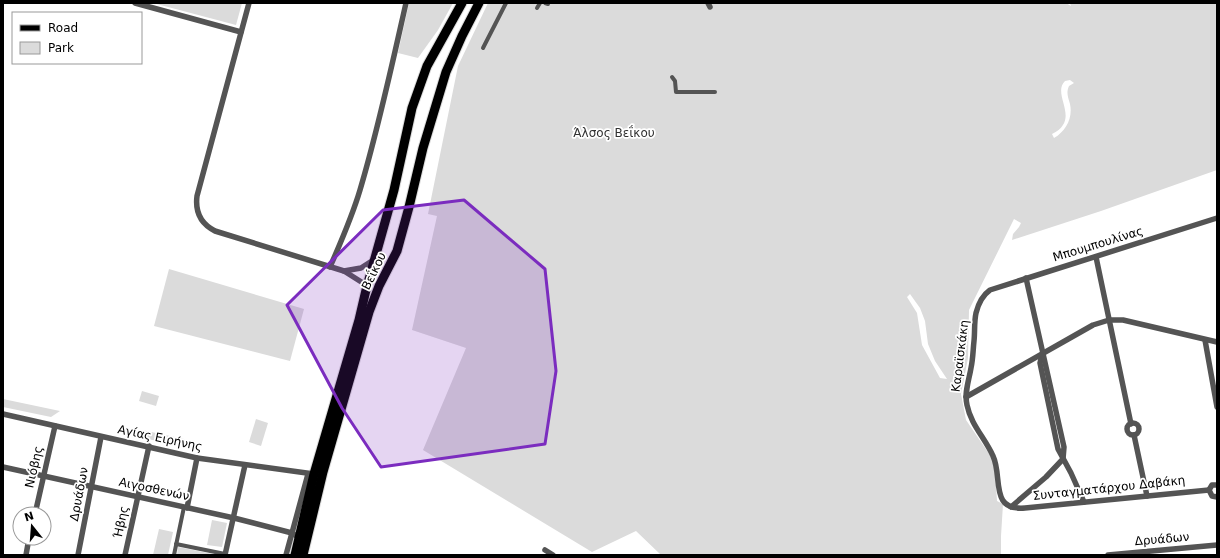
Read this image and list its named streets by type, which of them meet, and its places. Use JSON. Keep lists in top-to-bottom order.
{
  "streets": {
    "main road": ["Βεΐκου"],
    "street": [
      "Μπουμπουλίνας",
      "Καραϊσκάκη",
      "Αγίας Ειρήνης",
      "Νιόβης",
      "Συνταγματάρχου Δαβάκη",
      "Αιγοσθενών",
      "Δρυάδων",
      "Ήβης"
    ]
  },
  "crossings": [
    ["Μπουμπουλίνας", "Καραϊσκάκη"],
    ["Βεΐκου", "Αγίας Ειρήνης"],
    ["Βεΐκου", "Αιγοσθενών"],
    ["Καραϊσκάκη", "Συνταγματάρχου Δαβάκη"],
    ["Αγίας Ειρήνης", "Νιόβης"],
    ["Αγίας Ειρήνης", "Δρυάδων"],
    ["Αγίας Ειρήνης", "Ήβης"],
    ["Νιόβης", "Αιγοσθενών"],
    ["Αιγοσθενών", "Δρυάδων"],
    ["Αιγοσθενών", "Ήβης"]
  ],
  "parks": ["Άλσος Βεΐκου"],
  "legend": ["Road", "Park"],
  "north": "top"
}
